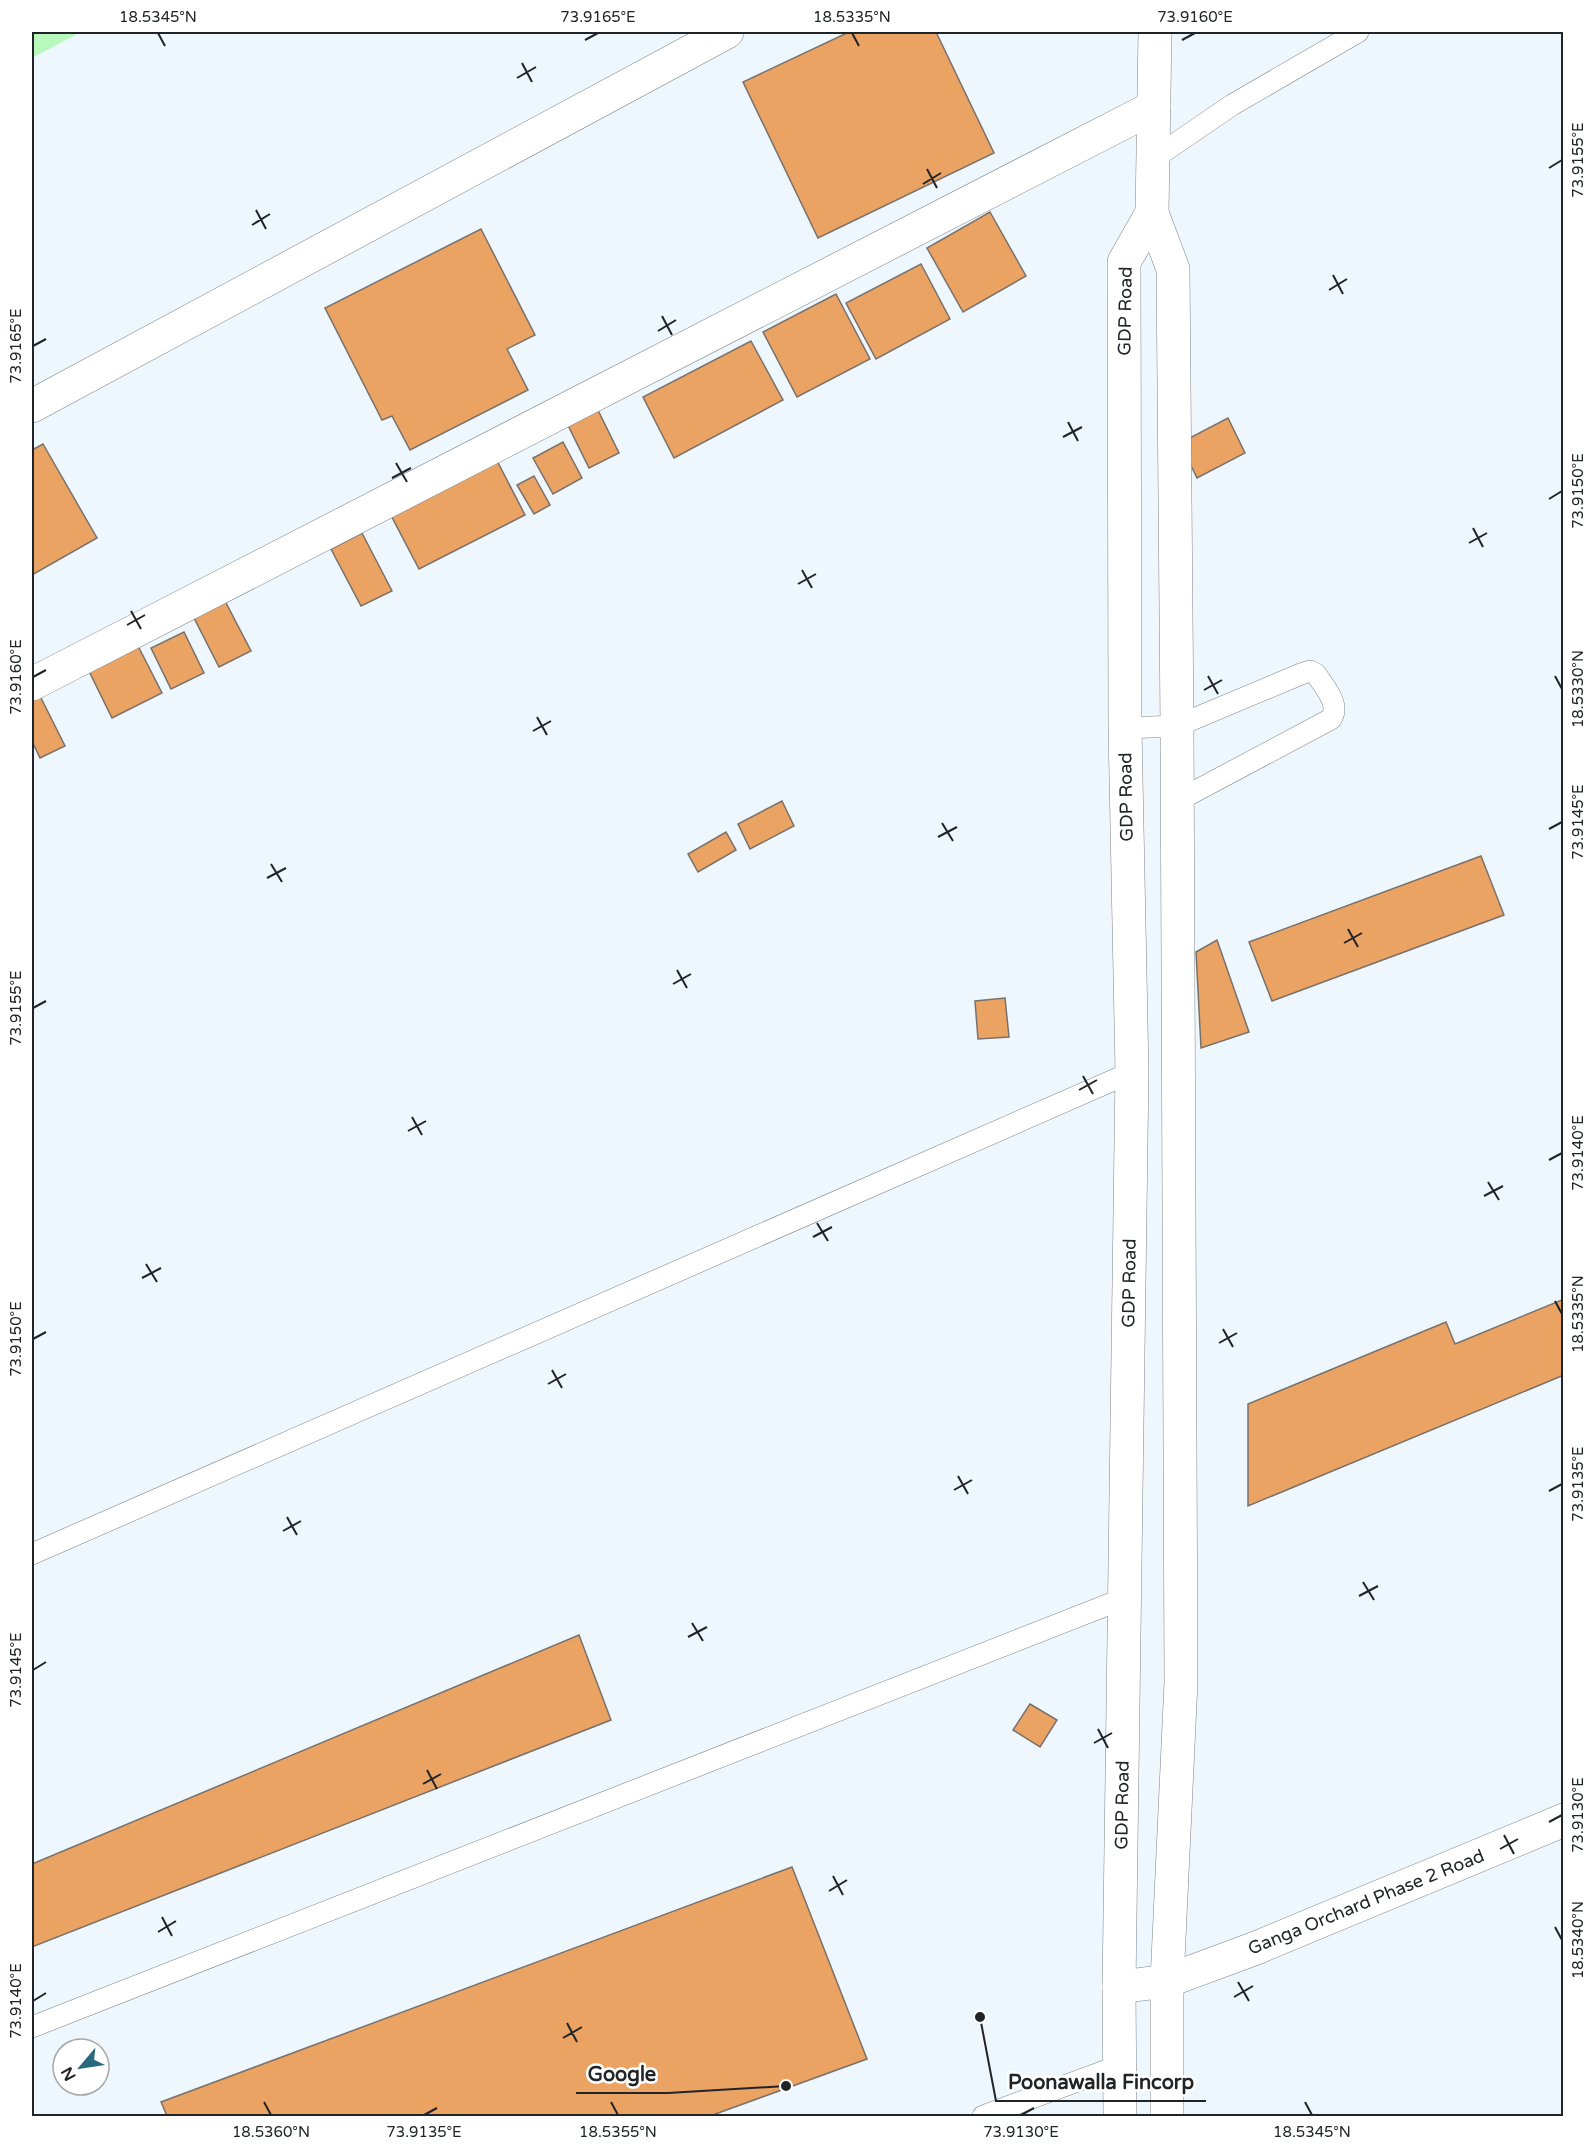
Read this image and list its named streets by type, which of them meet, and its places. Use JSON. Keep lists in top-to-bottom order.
{
  "streets": {
    "main road": ["GDP Road", "Ganga Orchard Phase 2 Road"]
  },
  "crossings": [
    ["GDP Road", "Ganga Orchard Phase 2 Road"]
  ],
  "places": ["Poonawalla Fincorp", "Google"],
  "north": "bottom left",
  "coordinates": [
    "18.5345°N",
    "73.9165°E",
    "18.5335°N",
    "73.9160°E",
    "73.9155°E",
    "73.9150°E",
    "18.5330°N",
    "73.9145°E",
    "73.9140°E",
    "73.9135°E",
    "73.9130°E",
    "18.5340°N",
    "18.5360°N",
    "18.5355°N"
  ]
}
